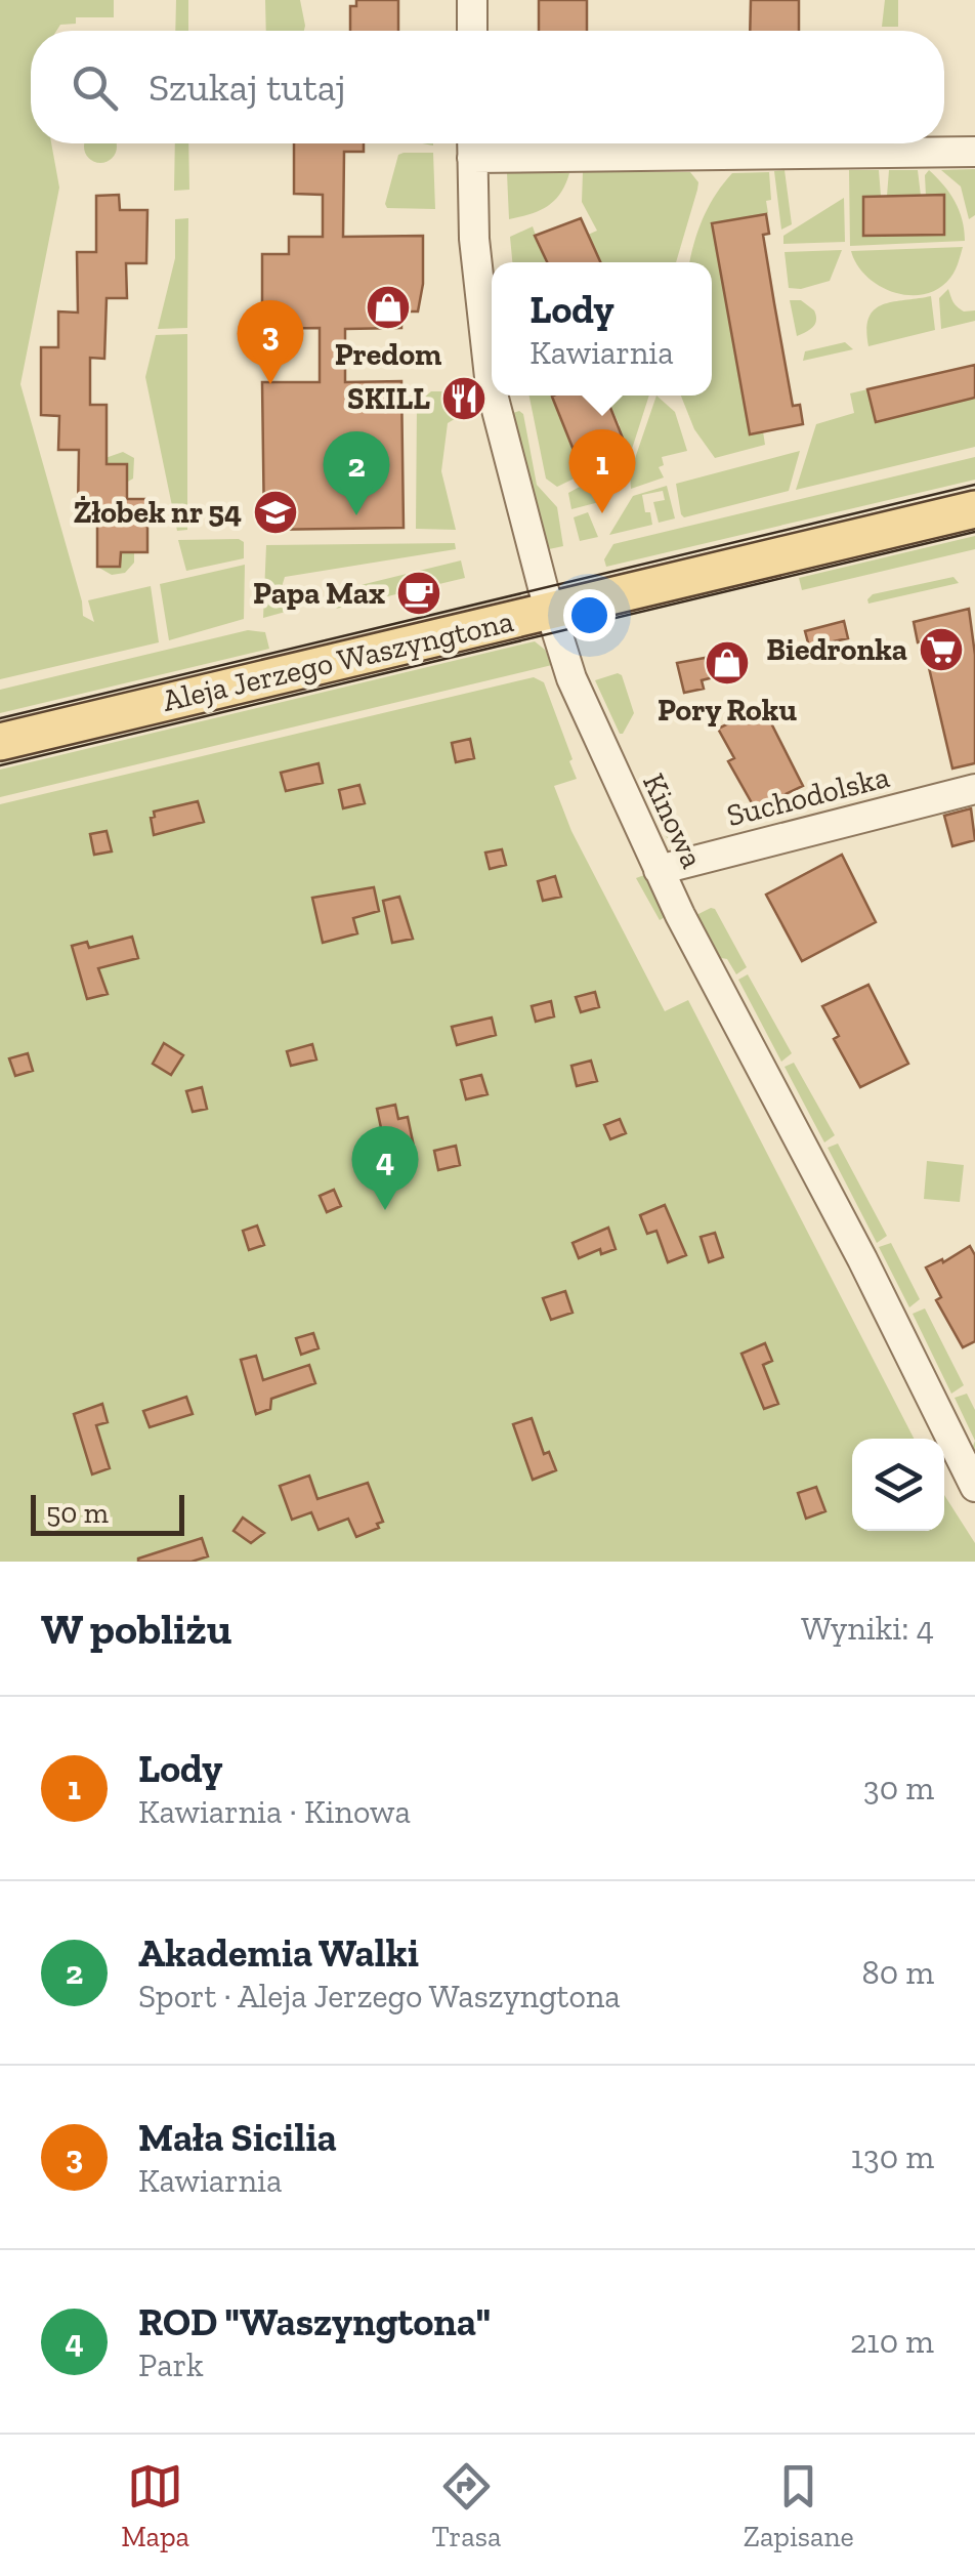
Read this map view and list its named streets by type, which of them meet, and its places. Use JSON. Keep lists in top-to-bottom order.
{
  "streets": {
    "main road": ["Aleja Jerzego Waszyngtona"],
    "street": ["Suchodolska", "Kinowa"]
  },
  "crossings": [
    ["Aleja Jerzego Waszyngtona", "Kinowa"],
    ["Suchodolska", "Kinowa"]
  ],
  "places": {
    "shop": ["Predom", "Pory Roku"],
    "restaurant": ["SKILL"],
    "school or university": ["Żłobek nr 54"],
    "cafe": ["Papa Max"],
    "supermarket": ["Biedronka"]
  },
  "scale_bar": "50 m",
  "page": {
    "search": "Szukaj tutaj",
    "popup": ["Lody", "Kawiarnia"],
    "pins": [
      "3",
      "1",
      "2",
      "4"
    ],
    "scale": "50 m",
    "heading": ["W pobliżu", "Wyniki: 4"],
    "list": [
      {
        "mark": "1",
        "name": "Lody",
        "note": "Kawiarnia · Kinowa",
        "value": "30 m"
      },
      {
        "mark": "2",
        "name": "Akademia Walki",
        "note": "Sport · Aleja Jerzego Waszyngtona",
        "value": "80 m"
      },
      {
        "mark": "3",
        "name": "Mała Sicilia",
        "note": "Kawiarnia",
        "value": "130 m"
      },
      {
        "mark": "4",
        "name": "ROD \"Waszyngtona\"",
        "note": "Park",
        "value": "210 m"
      }
    ],
    "nav": ["Mapa", "Trasa", "Zapisane"]
  }
}
